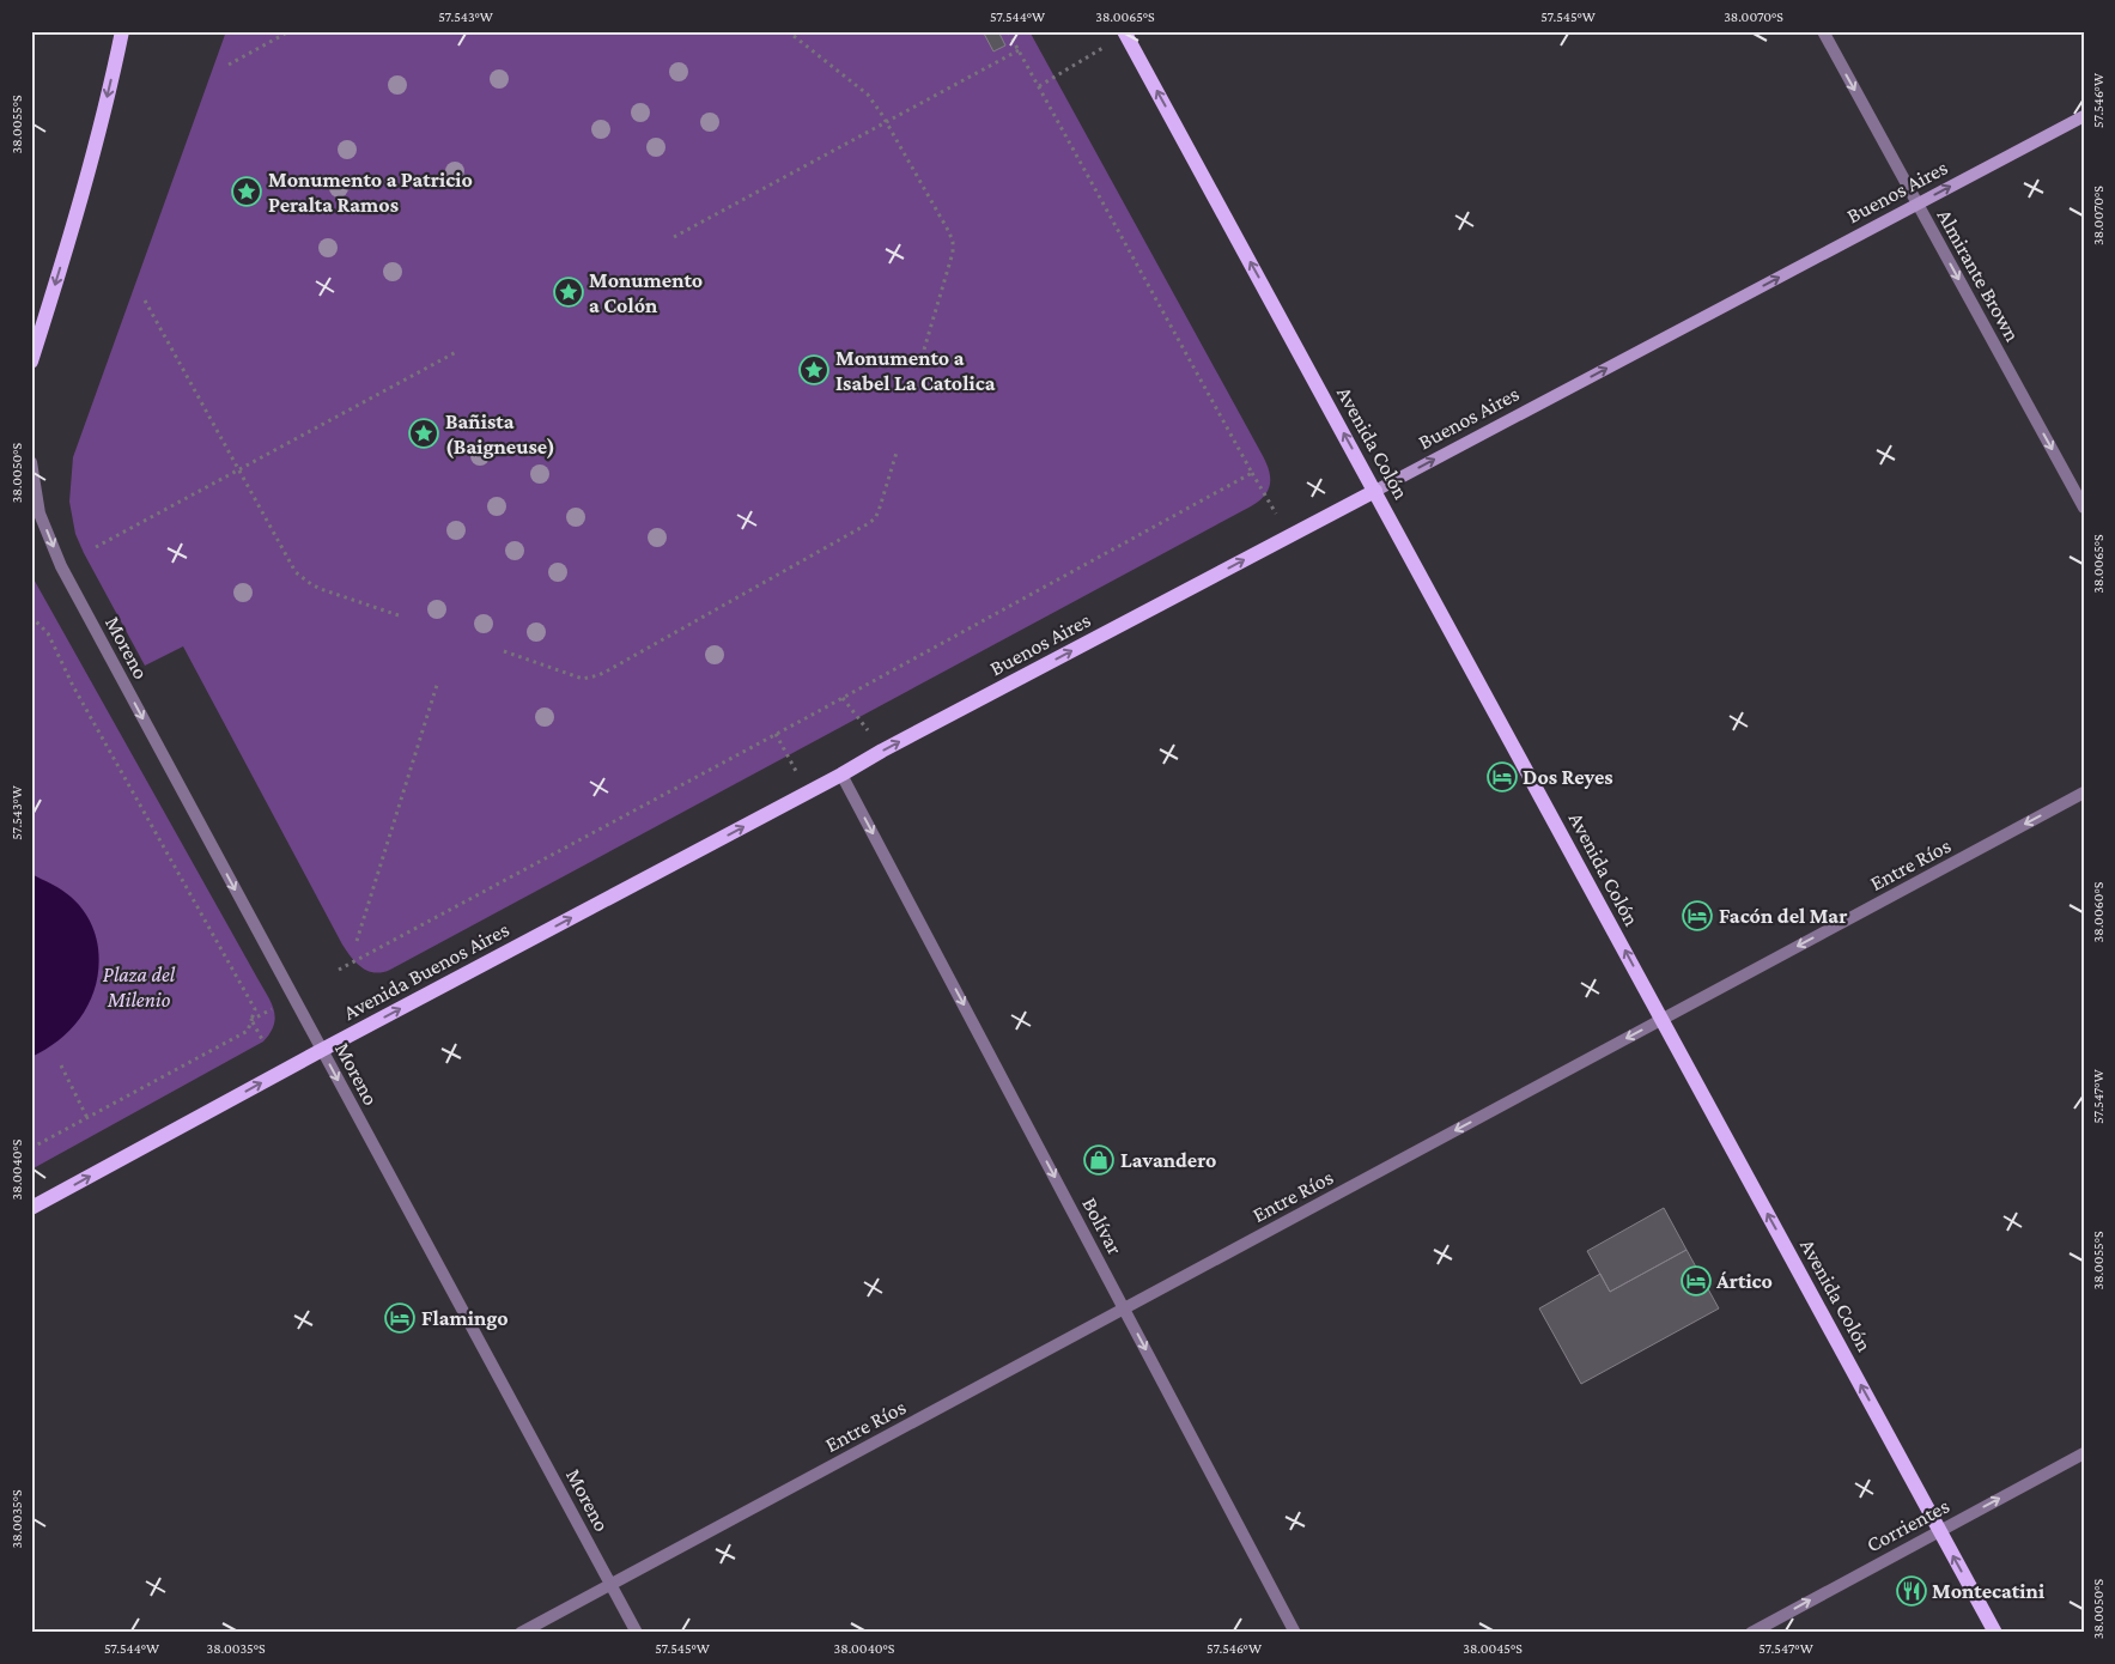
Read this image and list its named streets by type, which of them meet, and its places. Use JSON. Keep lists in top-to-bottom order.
{
  "streets": {
    "main road": ["Buenos Aires", "Avenida Colón", "Avenida Buenos Aires"],
    "street": [
      "Almirante Brown",
      "Moreno",
      "Entre Ríos",
      "Bolívar",
      "Corrientes"
    ]
  },
  "crossings": [
    ["Buenos Aires", "Almirante Brown"],
    ["Buenos Aires", "Avenida Colón"],
    ["Buenos Aires", "Avenida Buenos Aires"],
    ["Buenos Aires", "Bolívar"],
    ["Avenida Colón", "Entre Ríos"],
    ["Avenida Colón", "Corrientes"],
    ["Moreno", "Entre Ríos"],
    ["Moreno", "Avenida Buenos Aires"],
    ["Entre Ríos", "Bolívar"],
    ["Avenida Buenos Aires", "Bolívar"]
  ],
  "one_way": [
    "Buenos Aires",
    "Almirante Brown",
    "Avenida Colón",
    "Moreno",
    "Entre Ríos",
    "Avenida Buenos Aires",
    "Bolívar",
    "Corrientes"
  ],
  "parks": ["Plaza del Milenio"],
  "places": {
    "place": [
      "Monumento a Patricio Peralta Ramos",
      "Monumento a Colón",
      "Monumento a Isabel La Catolica",
      "Bañista (Baigneuse)"
    ],
    "hotel": [
      "Dos Reyes",
      "Facón del Mar",
      "Ártico",
      "Flamingo"
    ],
    "shop": ["Lavandero"],
    "restaurant": ["Montecatini"]
  },
  "coordinates": [
    "57.543°W",
    "57.544°W",
    "38.0065°S",
    "57.545°W",
    "38.0070°S",
    "57.546°W",
    "38.0055°S",
    "38.0050°S",
    "38.0060°S",
    "57.547°W",
    "38.0040°S",
    "38.0035°S",
    "38.0045°S"
  ]
}
